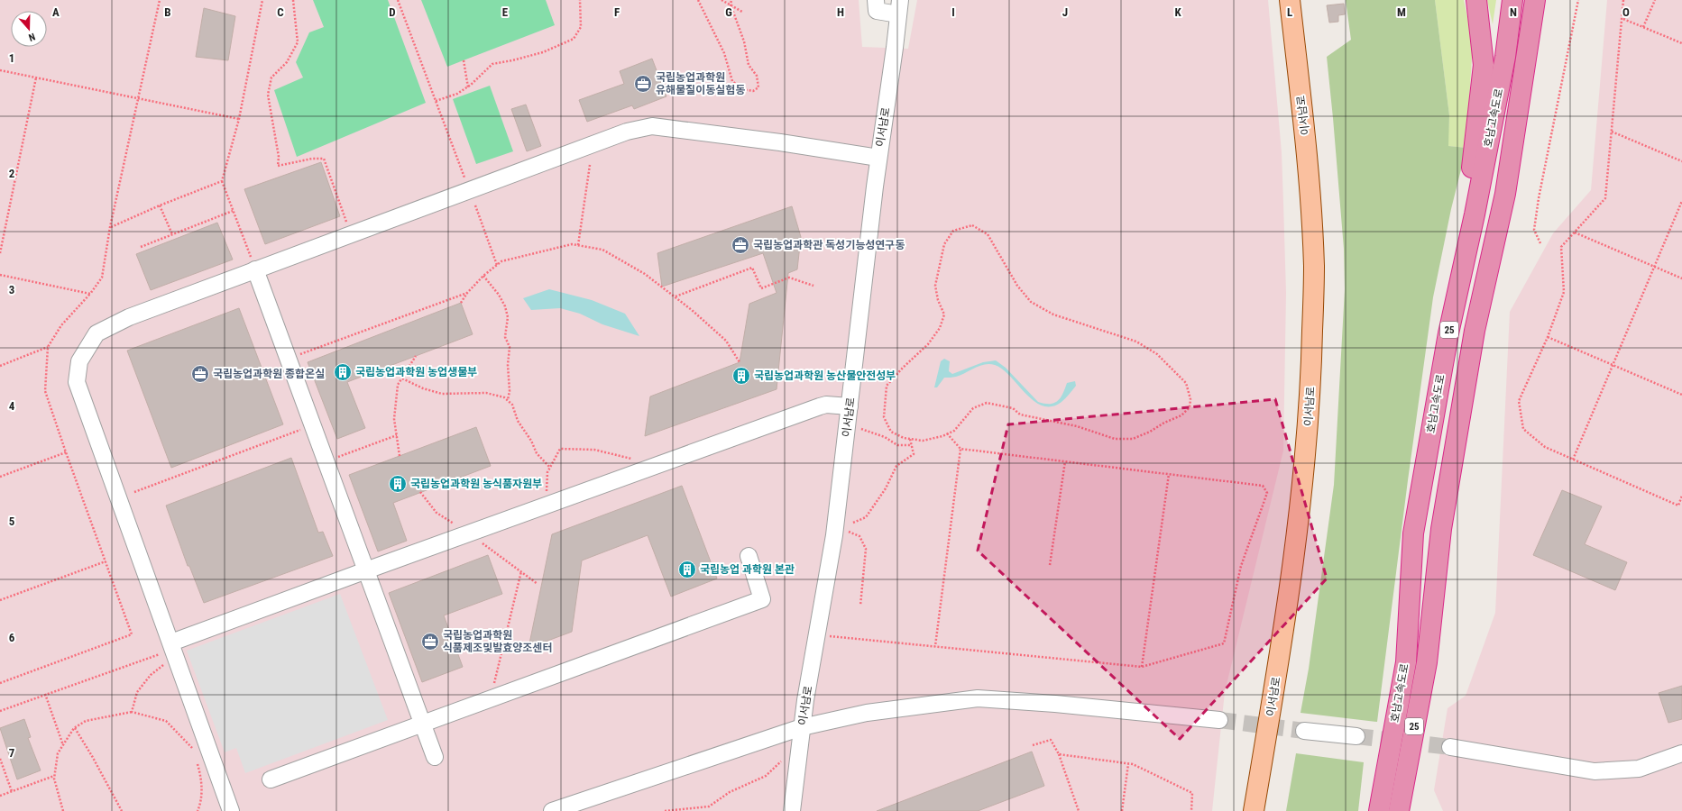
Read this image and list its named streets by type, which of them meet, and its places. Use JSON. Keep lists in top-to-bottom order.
{
  "streets": {
    "highway": ["호남고속도로", "25"],
    "main road": ["이서남로"]
  },
  "places": {
    "office": [
      "국립농업과학원 유해물질이동실험동",
      "국립농업과학관 독성기능성연구동",
      "국립농업과학원 종합온실",
      "국립농업과학원 식품제조및발효양조센터"
    ],
    "building": [
      "국립농업과학원 농업생물부",
      "국립농업과학원 농산물안전성부",
      "국립농업과학원 농식품자원부",
      "국립농업 과학원 본관"
    ]
  },
  "north": "bottom",
  "grid": {
    "columns": [
      "A",
      "B",
      "C",
      "D",
      "E",
      "F",
      "G",
      "H",
      "I",
      "J",
      "K",
      "L",
      "M",
      "N",
      "O"
    ],
    "rows": [
      "1",
      "2",
      "3",
      "4",
      "5",
      "6",
      "7"
    ]
  }
}
